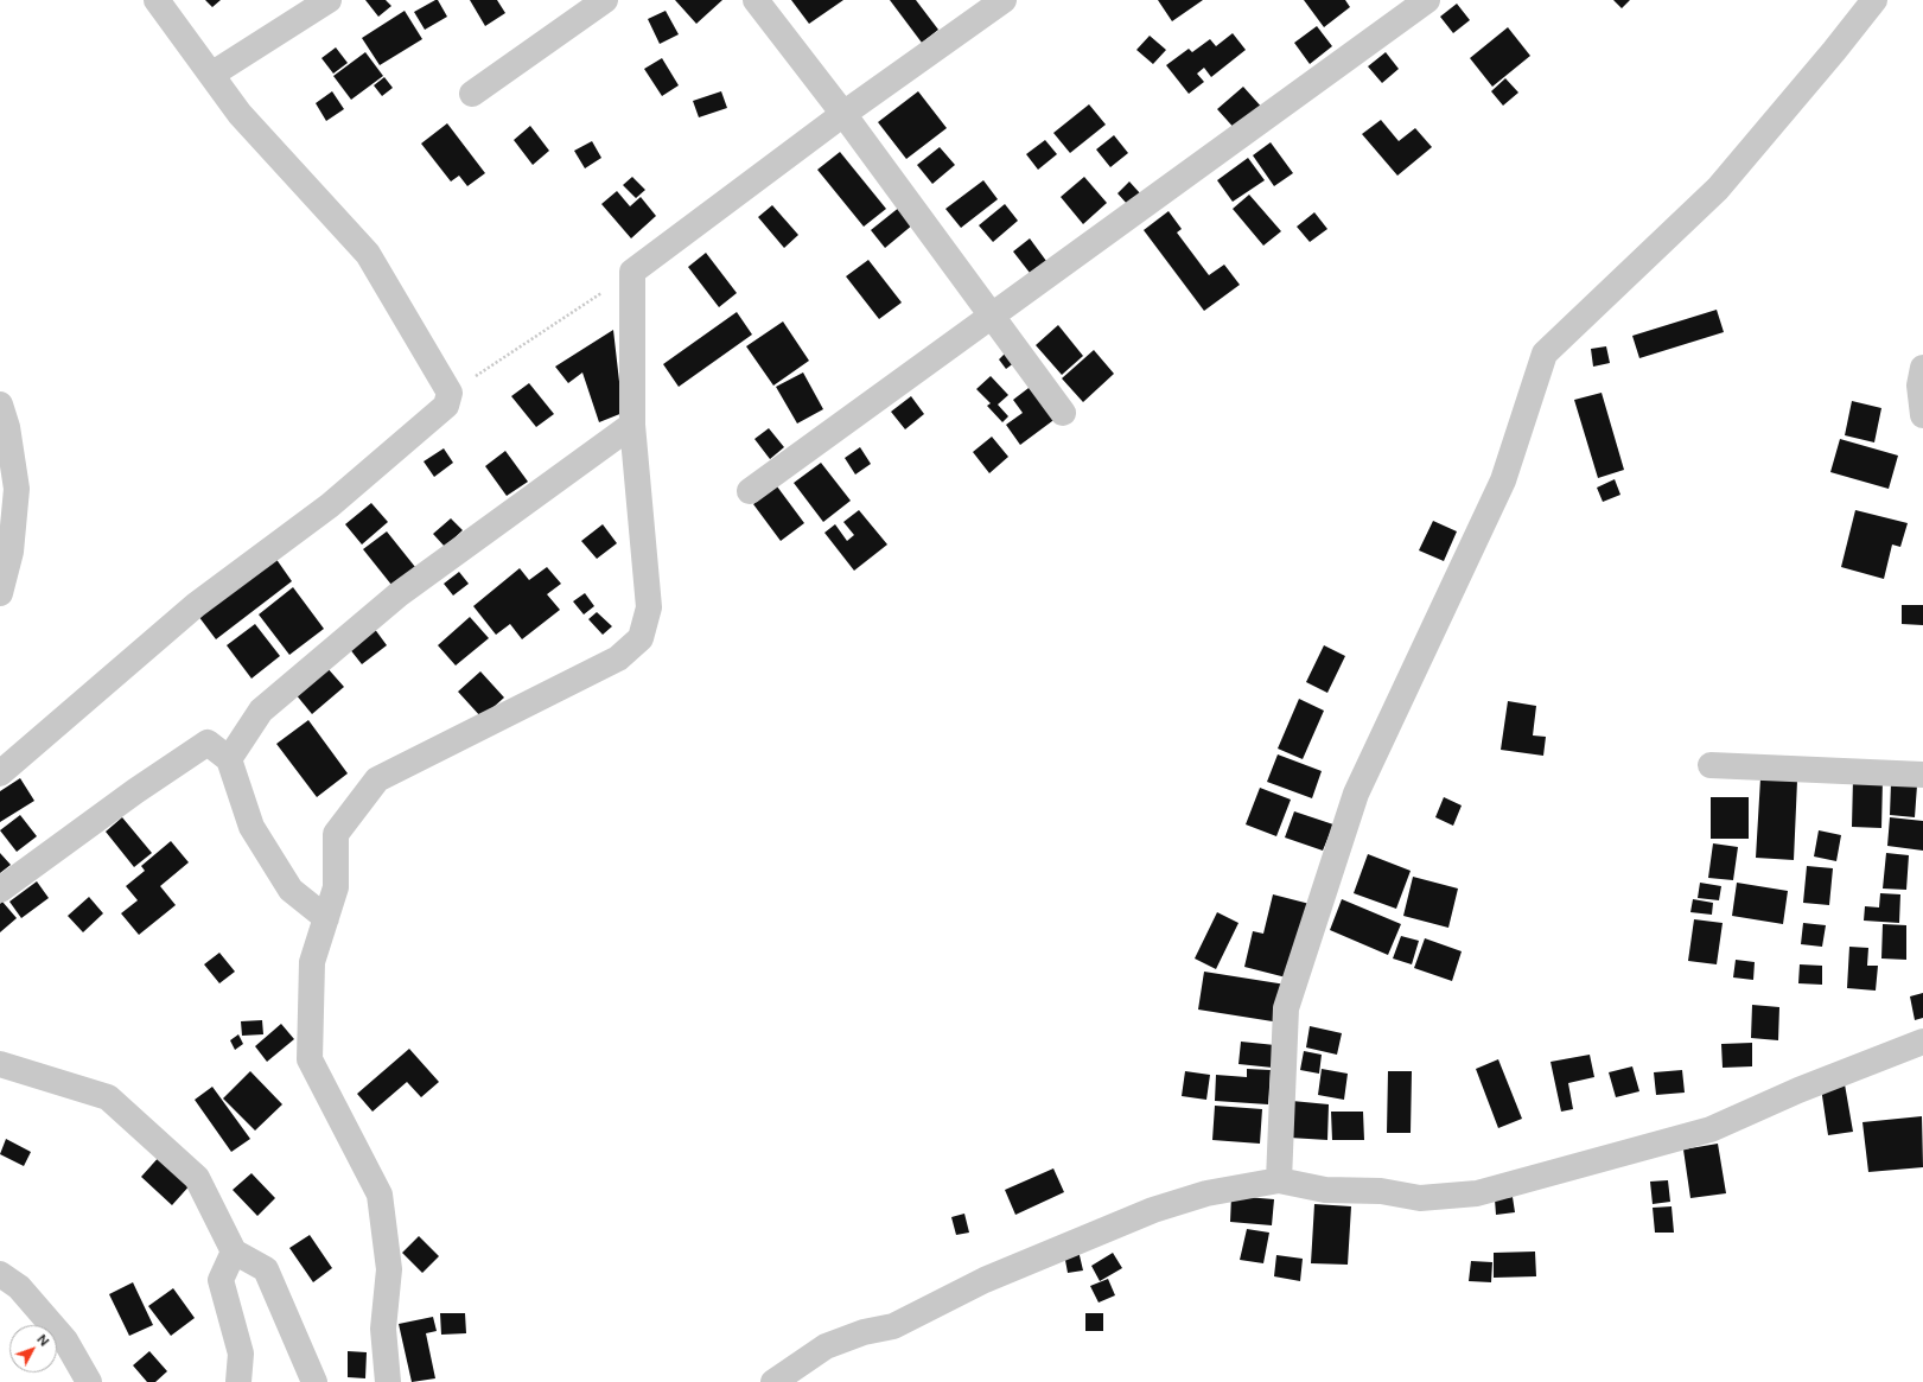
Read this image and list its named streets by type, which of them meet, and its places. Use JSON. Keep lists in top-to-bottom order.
{
  "north": "top right"
}
